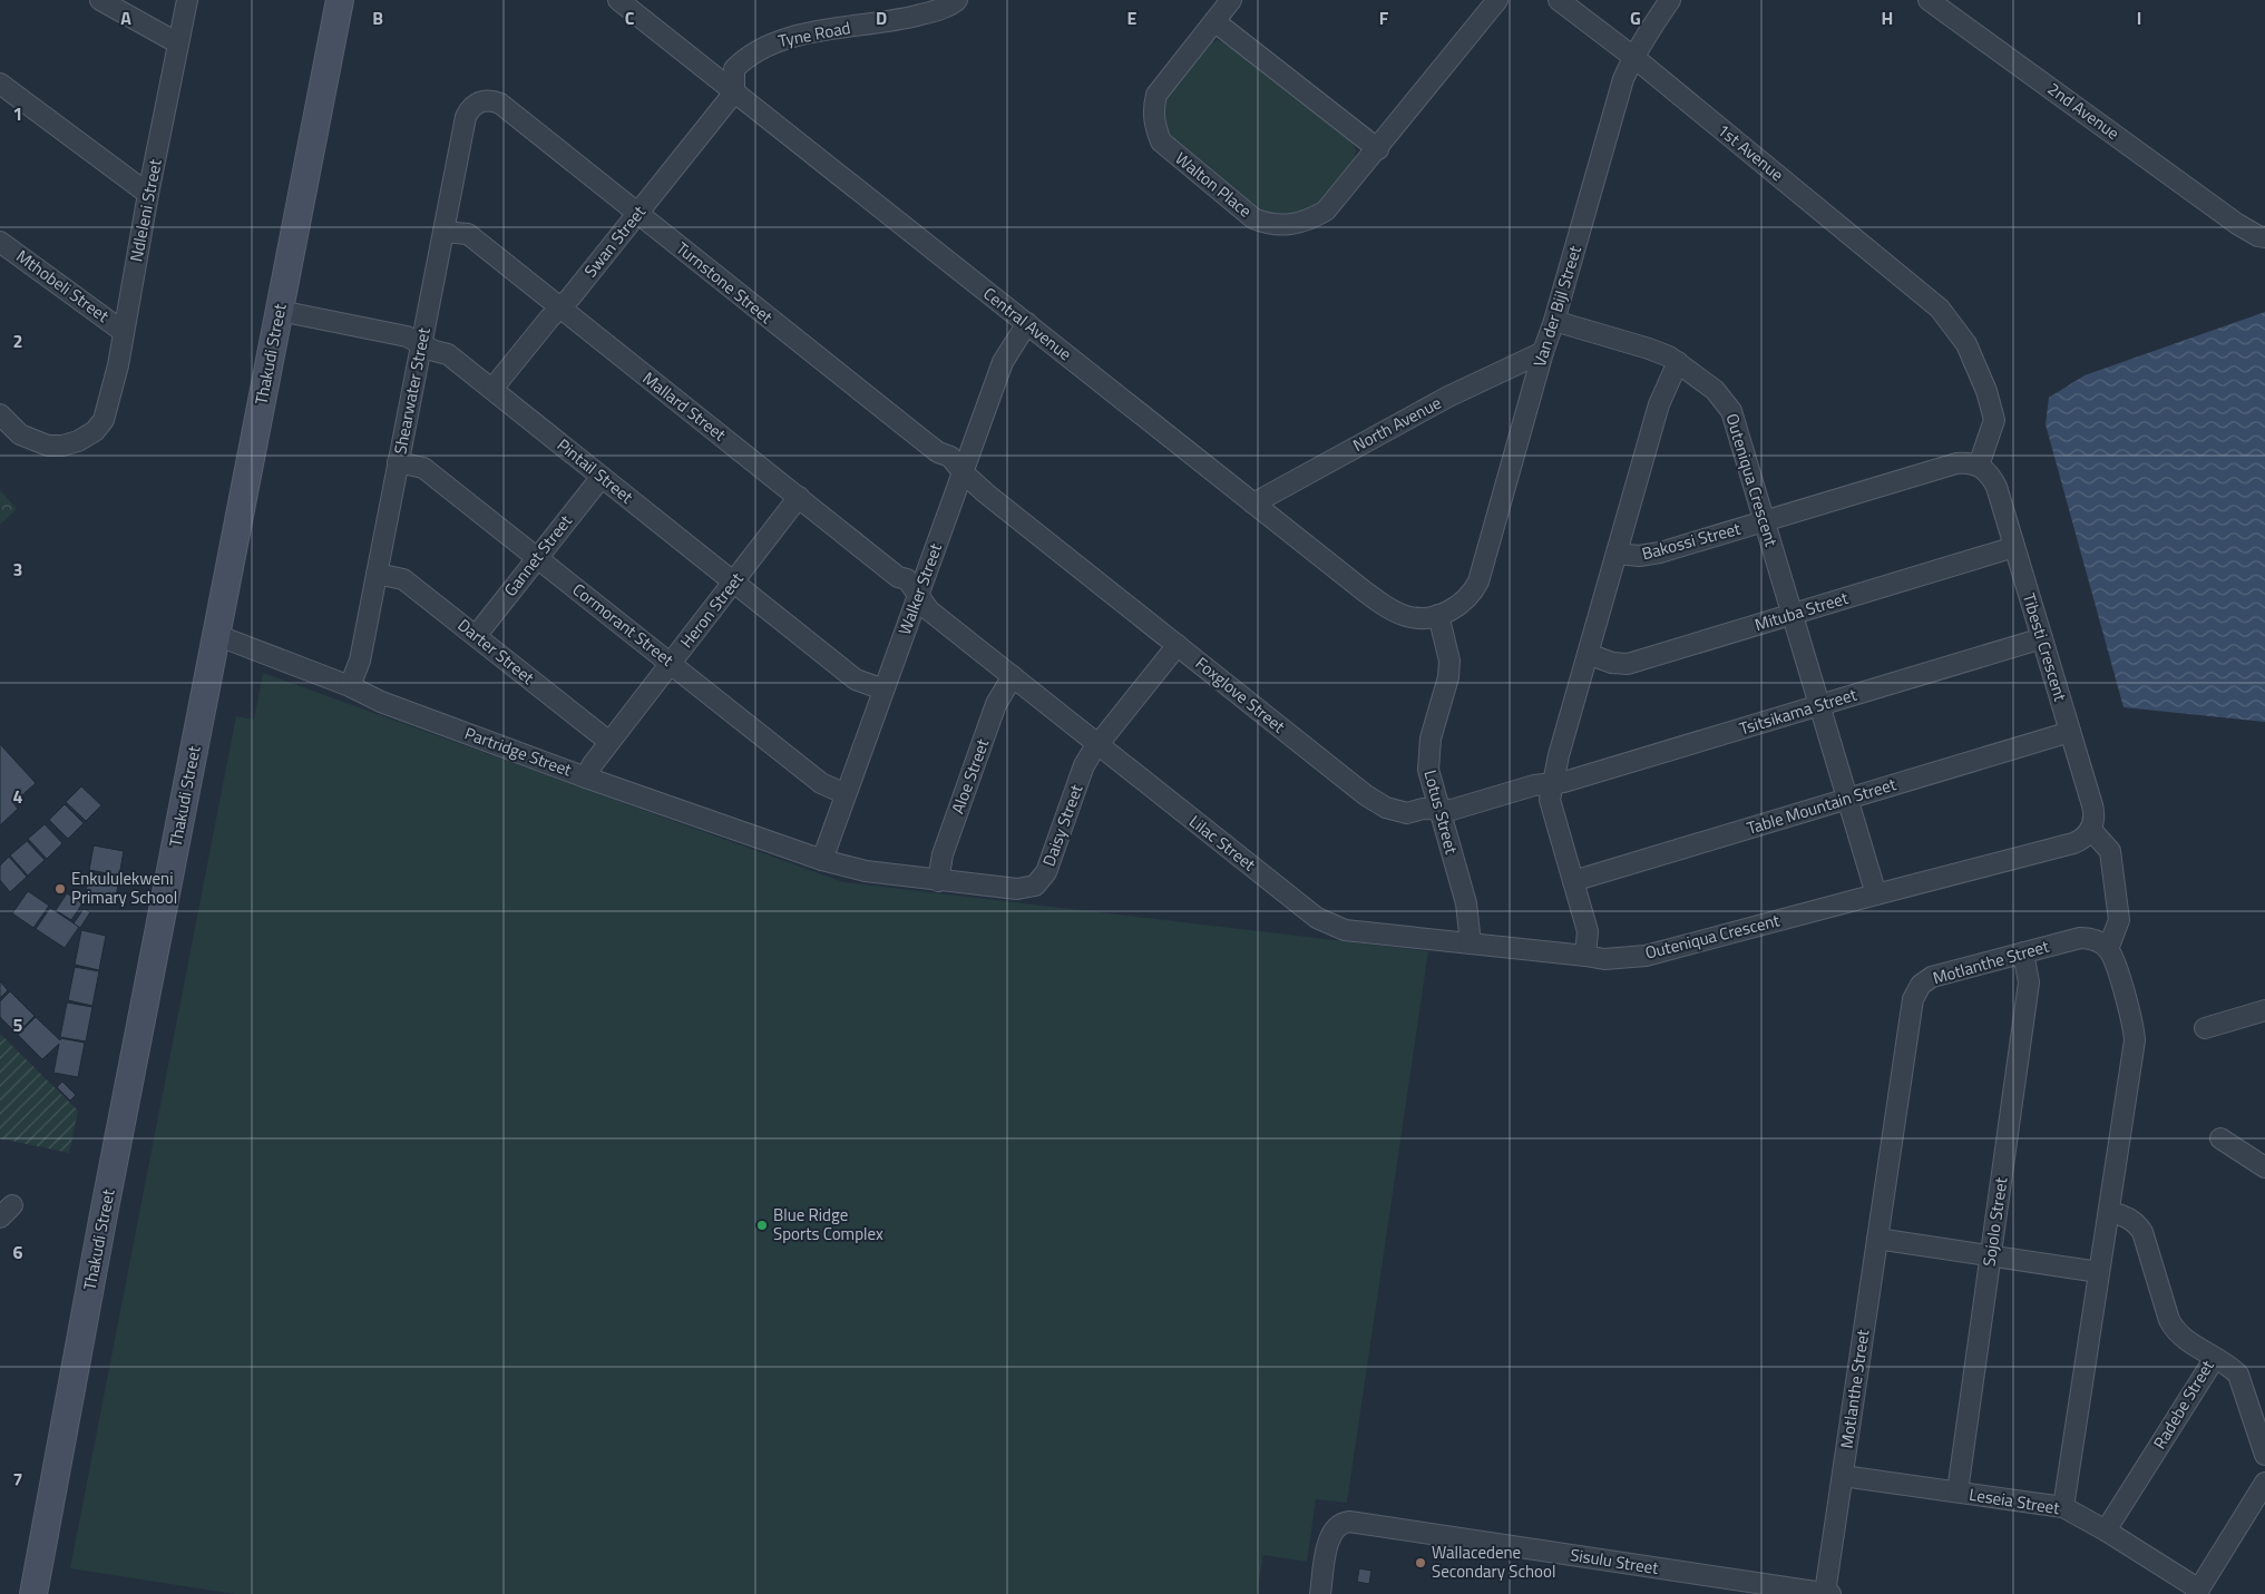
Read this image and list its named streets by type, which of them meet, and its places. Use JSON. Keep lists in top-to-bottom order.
{
  "streets": {
    "street": [
      "Tyne Road",
      "2nd Avenue",
      "1st Avenue",
      "Walton Place",
      "Ndleleni Street",
      "Swan Street",
      "Turnstone Street",
      "Mthobeli Street",
      "Van der Bijl Street",
      "Central Avenue",
      "Thakudi Street",
      "Shearwater Street",
      "Mallard Street",
      "North Avenue",
      "Pintail Street",
      "Outeniqua Crescent",
      "Bakossi Street",
      "Gannet Street",
      "Walker Street",
      "Heron Street",
      "Mituba Street",
      "Cormorant Street",
      "Tibesti Crescent",
      "Darter Street",
      "Foxglove Street",
      "Tsitsikama Street",
      "Partridge Street",
      "Aloe Street",
      "Table Mountain Street",
      "Lotus Street",
      "Daisy Street",
      "Lilac Street",
      "Motlanthe Street",
      "Sojolo Street",
      "Radebe Street",
      "Leseia Street",
      "Sisulu Street"
    ]
  },
  "crossings": [
    ["Tyne Road", "Swan Street"],
    ["Tyne Road", "Central Avenue"],
    ["1st Avenue", "Van der Bijl Street"],
    ["1st Avenue", "Tibesti Crescent"],
    ["Ndleleni Street", "Mthobeli Street"],
    ["Swan Street", "Turnstone Street"],
    ["Swan Street", "Central Avenue"],
    ["Swan Street", "Mallard Street"],
    ["Swan Street", "Pintail Street"],
    ["Turnstone Street", "Shearwater Street"],
    ["Turnstone Street", "Walker Street"],
    ["Turnstone Street", "Foxglove Street"],
    ["Van der Bijl Street", "Central Avenue"],
    ["Van der Bijl Street", "North Avenue"],
    ["Van der Bijl Street", "Outeniqua Crescent"],
    ["Van der Bijl Street", "Lotus Street"],
    ["Central Avenue", "North Avenue"],
    ["Central Avenue", "Walker Street"],
    ["Central Avenue", "Lotus Street"],
    ["Thakudi Street", "Pintail Street"],
    ["Thakudi Street", "Partridge Street"],
    ["Shearwater Street", "Mallard Street"],
    ["Shearwater Street", "Pintail Street"],
    ["Shearwater Street", "Cormorant Street"],
    ["Shearwater Street", "Darter Street"],
    ["Shearwater Street", "Partridge Street"],
    ["Mallard Street", "Walker Street"],
    ["Mallard Street", "Heron Street"],
    ["Mallard Street", "Lilac Street"],
    ["Pintail Street", "Gannet Street"],
    ["Pintail Street", "Walker Street"],
    ["Pintail Street", "Heron Street"],
    ["Outeniqua Crescent", "Bakossi Street"],
    ["Outeniqua Crescent", "Mituba Street"],
    ["Outeniqua Crescent", "Tsitsikama Street"],
    ["Outeniqua Crescent", "Table Mountain Street"],
    ["Outeniqua Crescent", "Lilac Street"],
    ["Gannet Street", "Cormorant Street"],
    ["Gannet Street", "Darter Street"],
    ["Walker Street", "Cormorant Street"],
    ["Walker Street", "Foxglove Street"],
    ["Walker Street", "Partridge Street"],
    ["Walker Street", "Daisy Street"],
    ["Walker Street", "Lilac Street"],
    ["Heron Street", "Cormorant Street"],
    ["Heron Street", "Darter Street"],
    ["Heron Street", "Partridge Street"],
    ["Mituba Street", "Tibesti Crescent"],
    ["Tibesti Crescent", "Tsitsikama Street"],
    ["Tibesti Crescent", "Table Mountain Street"],
    ["Foxglove Street", "Tsitsikama Street"],
    ["Foxglove Street", "Lotus Street"],
    ["Foxglove Street", "Daisy Street"],
    ["Partridge Street", "Daisy Street"],
    ["Aloe Street", "Daisy Street"],
    ["Aloe Street", "Lilac Street"],
    ["Lotus Street", "Lilac Street"],
    ["Daisy Street", "Lilac Street"],
    ["Motlanthe Street", "Sojolo Street"],
    ["Motlanthe Street", "Leseia Street"],
    ["Motlanthe Street", "Sisulu Street"],
    ["Sojolo Street", "Leseia Street"],
    ["Radebe Street", "Leseia Street"]
  ],
  "places": ["Enkululekweni Primary School", "Blue Ridge Sports Complex", "Wallacedene Secondary School"],
  "grid": {
    "columns": [
      "A",
      "B",
      "C",
      "D",
      "E",
      "F",
      "G",
      "H",
      "I"
    ],
    "rows": [
      "1",
      "2",
      "3",
      "4",
      "5",
      "6",
      "7"
    ]
  }
}
